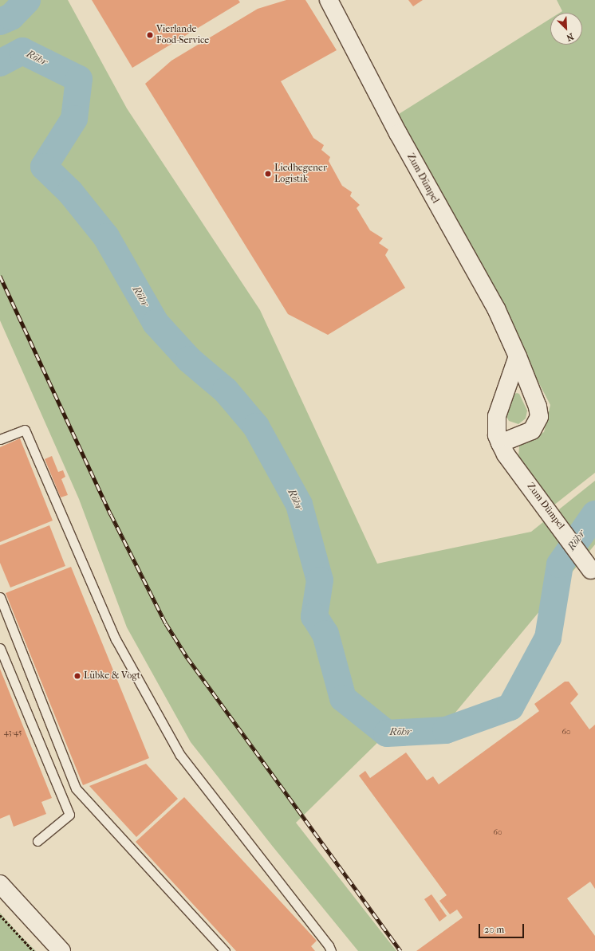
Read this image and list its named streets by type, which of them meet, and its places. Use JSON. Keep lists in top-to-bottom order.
{
  "streets": {
    "street": ["Zum Dümpel"]
  },
  "water": ["Röhr"],
  "places": ["Vierlande Food-Service", "Liedhegener Logistik", "Lübke & Vogt"],
  "house_numbers": ["60", "43-45", "60"],
  "scale_bar": "20 m",
  "north": "bottom right"
}
